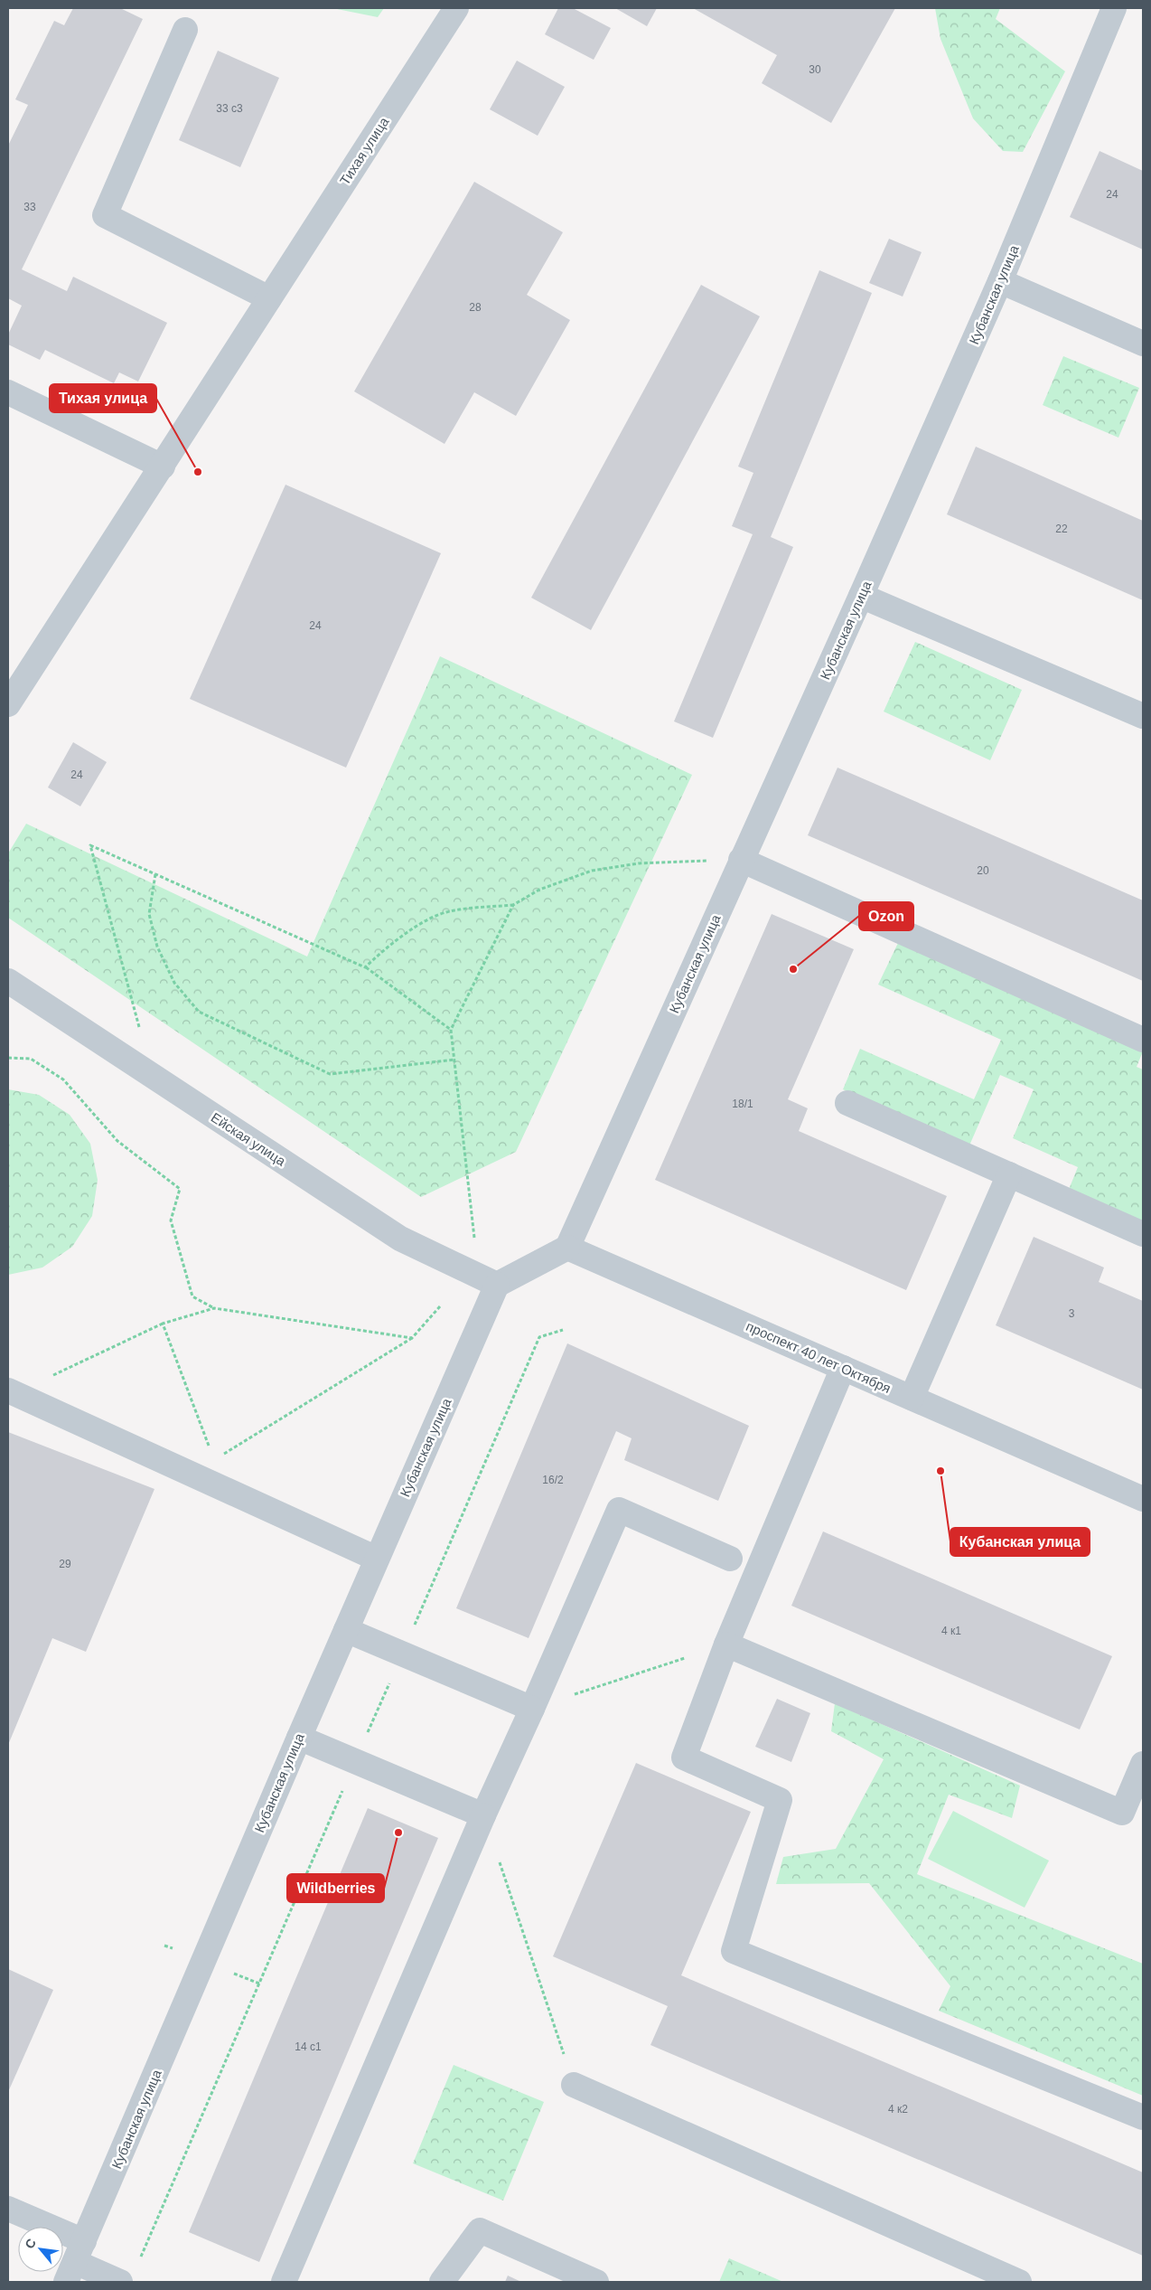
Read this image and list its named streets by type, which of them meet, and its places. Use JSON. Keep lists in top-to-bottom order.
{
  "streets": {
    "street": [
      "Тихая улица",
      "Кубанская улица",
      "Ейская улица",
      "проспект 40 лет Октября"
    ]
  },
  "crossings": [
    ["Кубанская улица", "Ейская улица"],
    ["Кубанская улица", "проспект 40 лет Октября"]
  ],
  "places": [
    "Тихая улица",
    "Ozon",
    "Кубанская улица",
    "Wildberries"
  ],
  "house_numbers": [
    "30",
    "33 с3",
    "24",
    "33",
    "28",
    "22",
    "24",
    "24",
    "20",
    "18/1",
    "3",
    "16/2",
    "29",
    "4 к1",
    "14 с1",
    "4 к2"
  ],
  "north": "top left"
}
